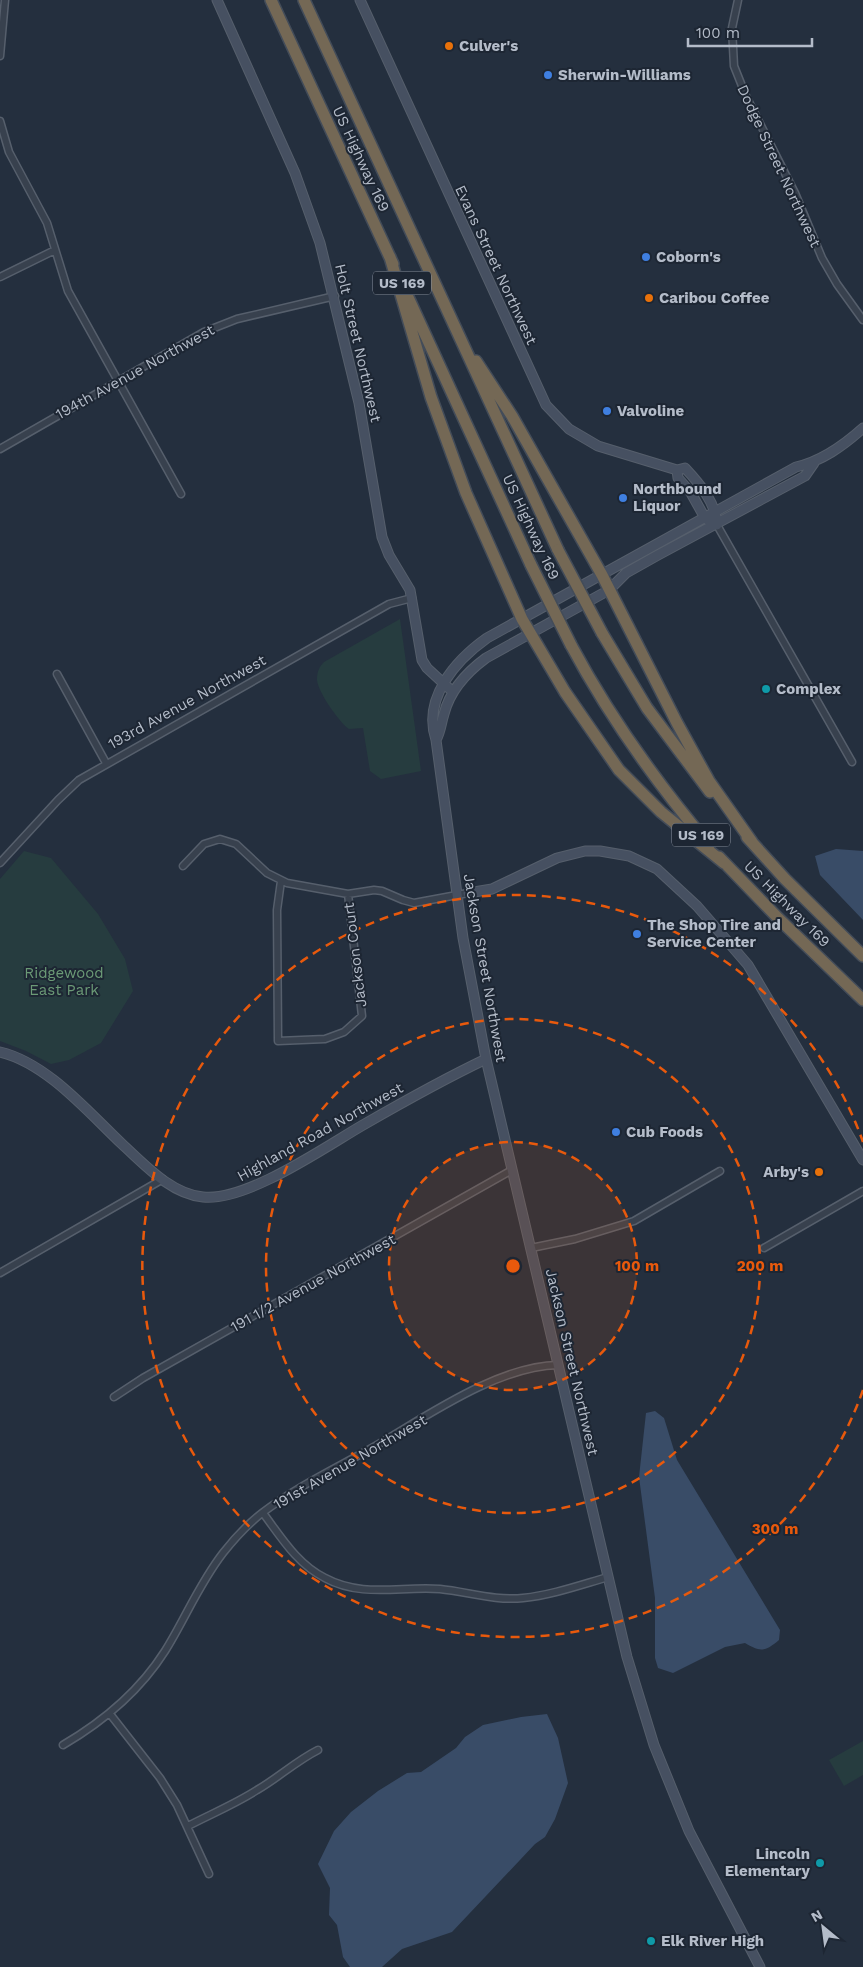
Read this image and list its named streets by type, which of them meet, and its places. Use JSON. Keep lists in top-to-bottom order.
{
  "streets": {
    "highway": ["US Highway 169", "US 169"],
    "street": [
      "Dodge Street Northwest",
      "Evans Street Northwest",
      "Holt Street Northwest",
      "194th Avenue Northwest",
      "193rd Avenue Northwest",
      "Jackson Court",
      "Jackson Street Northwest",
      "Highland Road Northwest",
      "191 1/2 Avenue Northwest",
      "191st Avenue Northwest"
    ]
  },
  "crossings": [
    ["Holt Street Northwest", "194th Avenue Northwest"],
    ["Holt Street Northwest", "193rd Avenue Northwest"],
    ["Holt Street Northwest", "Jackson Street Northwest"],
    ["Jackson Street Northwest", "Highland Road Northwest"],
    ["Jackson Street Northwest", "191 1/2 Avenue Northwest"],
    ["Jackson Street Northwest", "191st Avenue Northwest"]
  ],
  "parks": ["Ridgewood East Park"],
  "places": [
    "Culver's",
    "Sherwin-Williams",
    "Coborn's",
    "Caribou Coffee",
    "Valvoline",
    "Northbound Liquor",
    "Complex",
    "The Shop Tire and Service Center",
    "Cub Foods",
    "Arby's",
    "Lincoln Elementary",
    "Elk River High"
  ],
  "scale_bar": "100 m",
  "north": "top left",
  "rings": ["100 m", "200 m", "300 m"]
}
